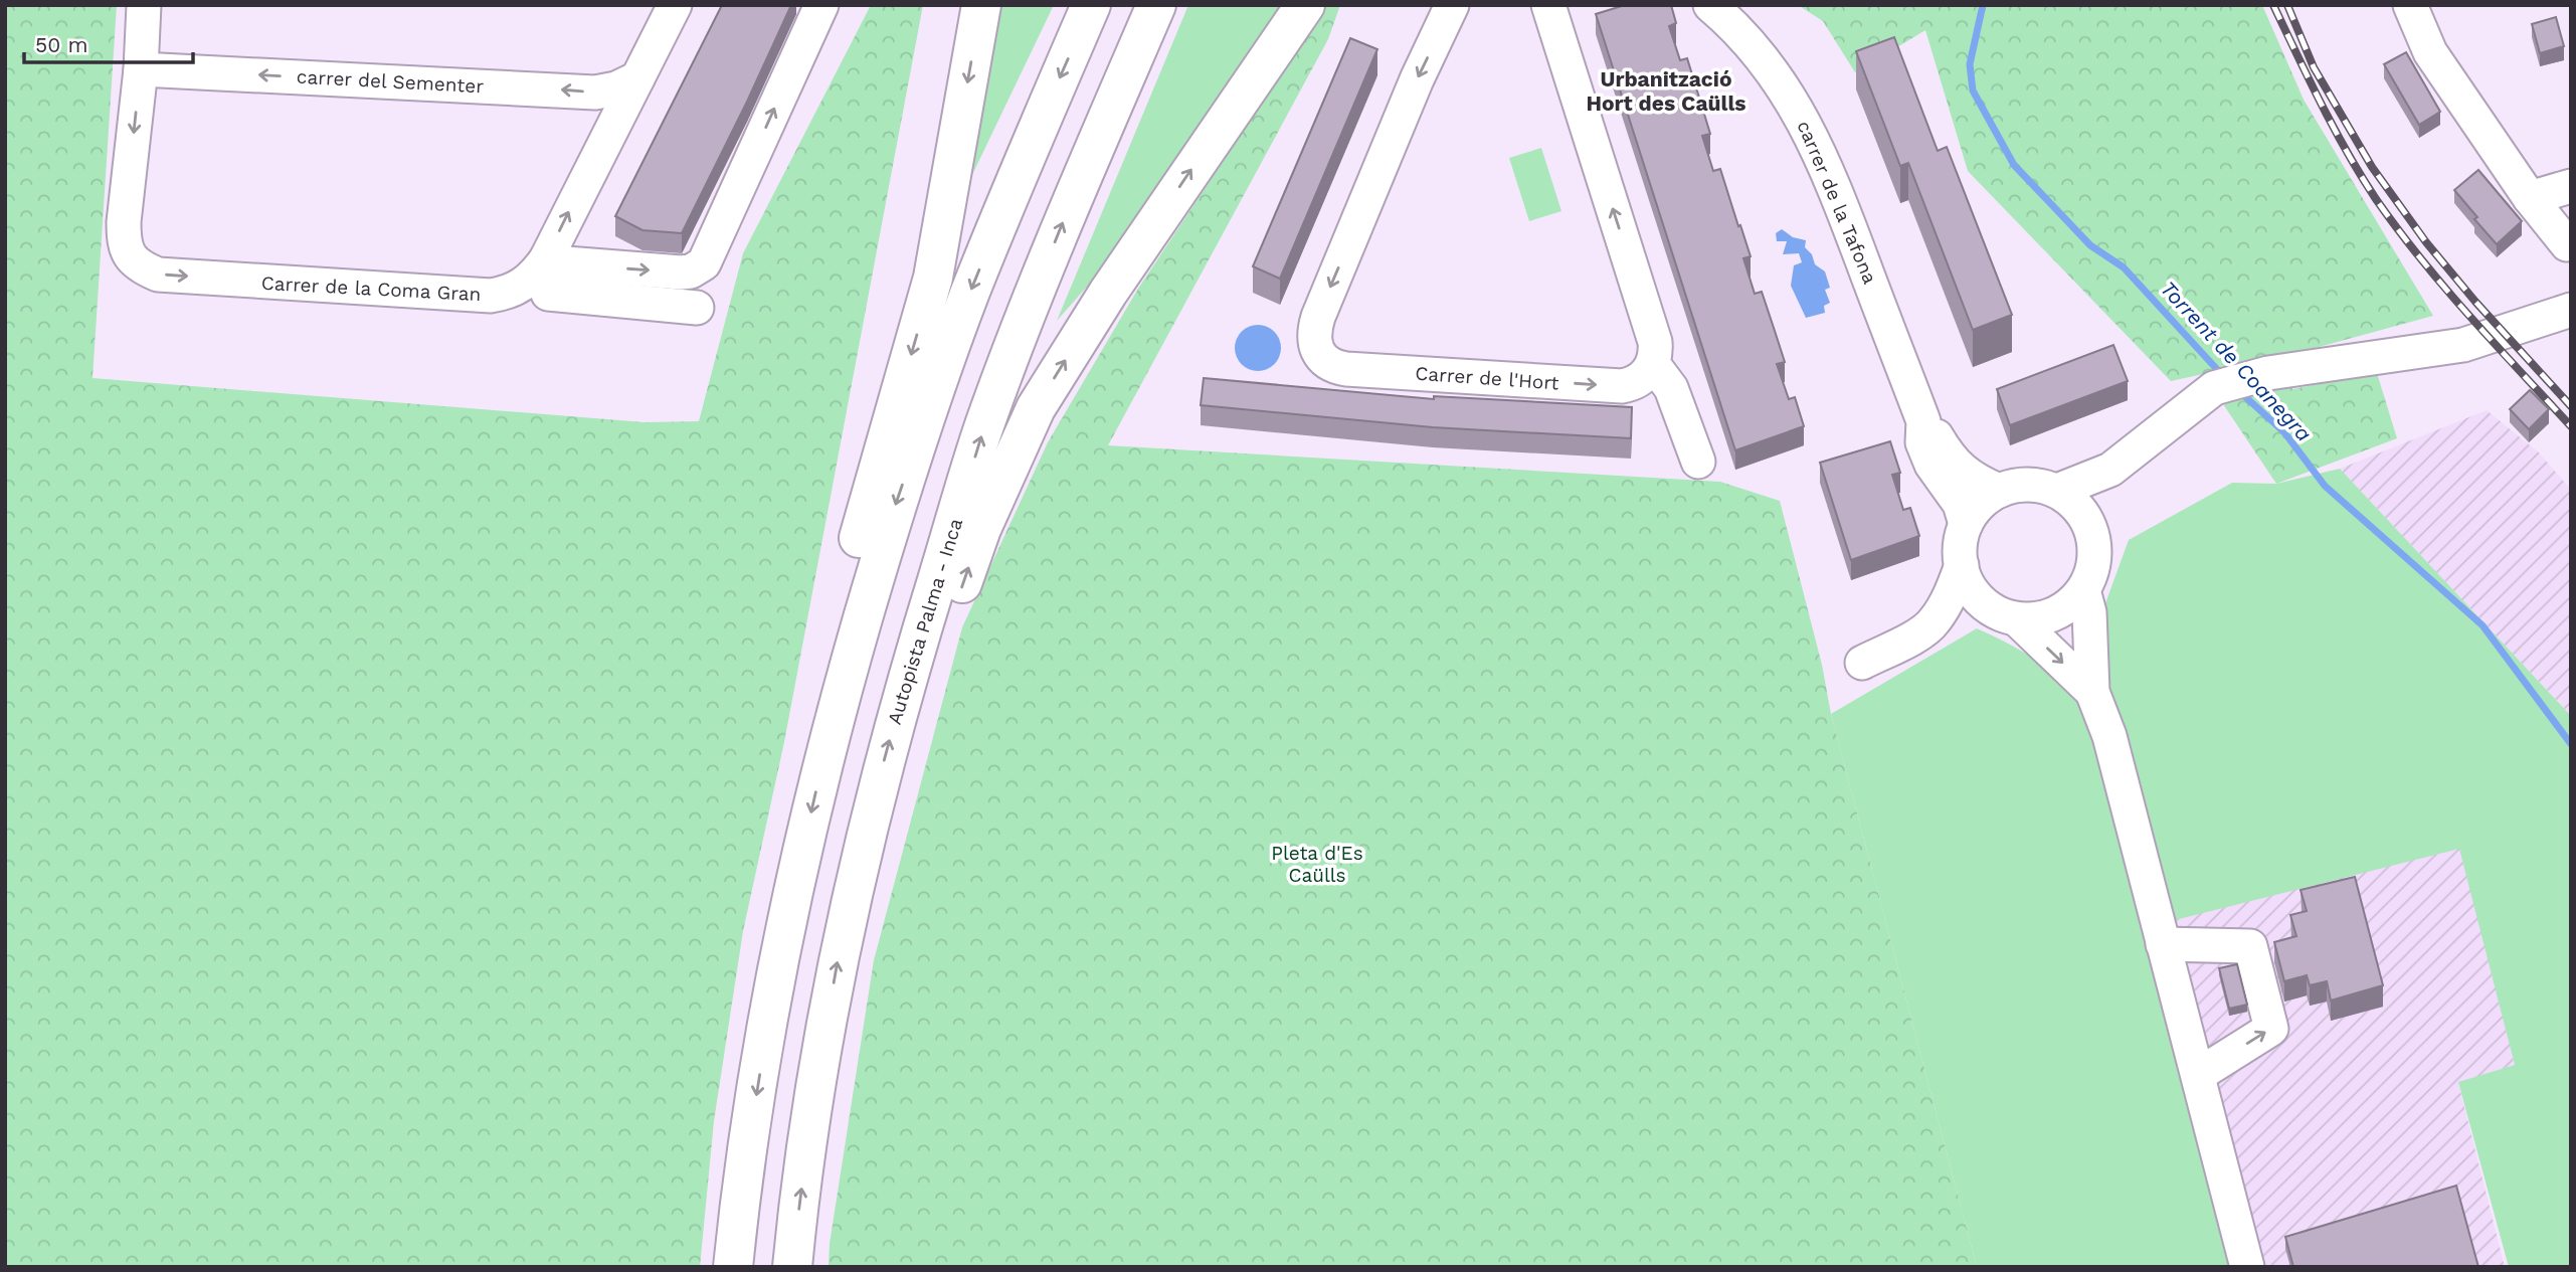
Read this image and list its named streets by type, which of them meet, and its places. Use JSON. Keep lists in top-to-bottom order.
{
  "streets": {
    "highway": ["Autopista Palma - Inca"],
    "street": [
      "carrer del Sementer",
      "carrer de la Tafona",
      "Carrer de la Coma Gran",
      "Carrer de l'Hort"
    ]
  },
  "crossings": [
    ["carrer del Sementer", "Carrer de la Coma Gran"]
  ],
  "one_way": ["carrer del Sementer"],
  "districts": ["Urbanització Hort des Caülls"],
  "water": ["Torrent de Coanegra"],
  "parks": ["Pleta d'Es Caülls"],
  "scale_bar": "50 m"
}
